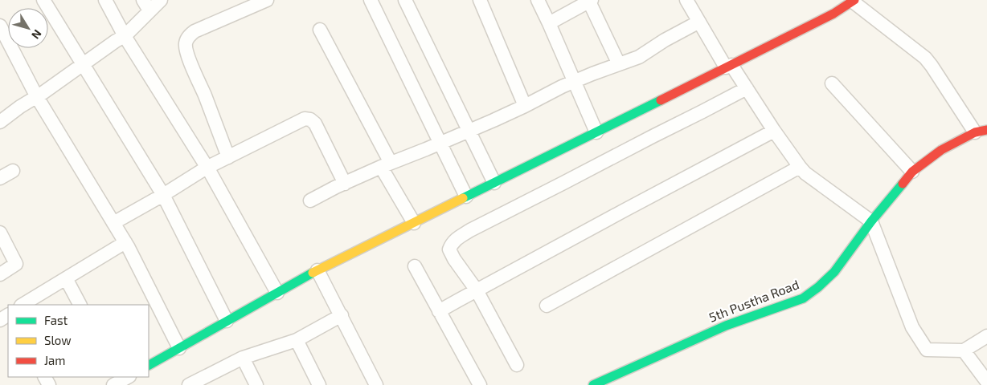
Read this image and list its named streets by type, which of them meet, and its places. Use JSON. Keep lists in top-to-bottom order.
{
  "streets": {
    "street": ["5th Pustha Road"]
  },
  "legend": ["Fast", "Slow", "Jam"],
  "north": "bottom right"
}
